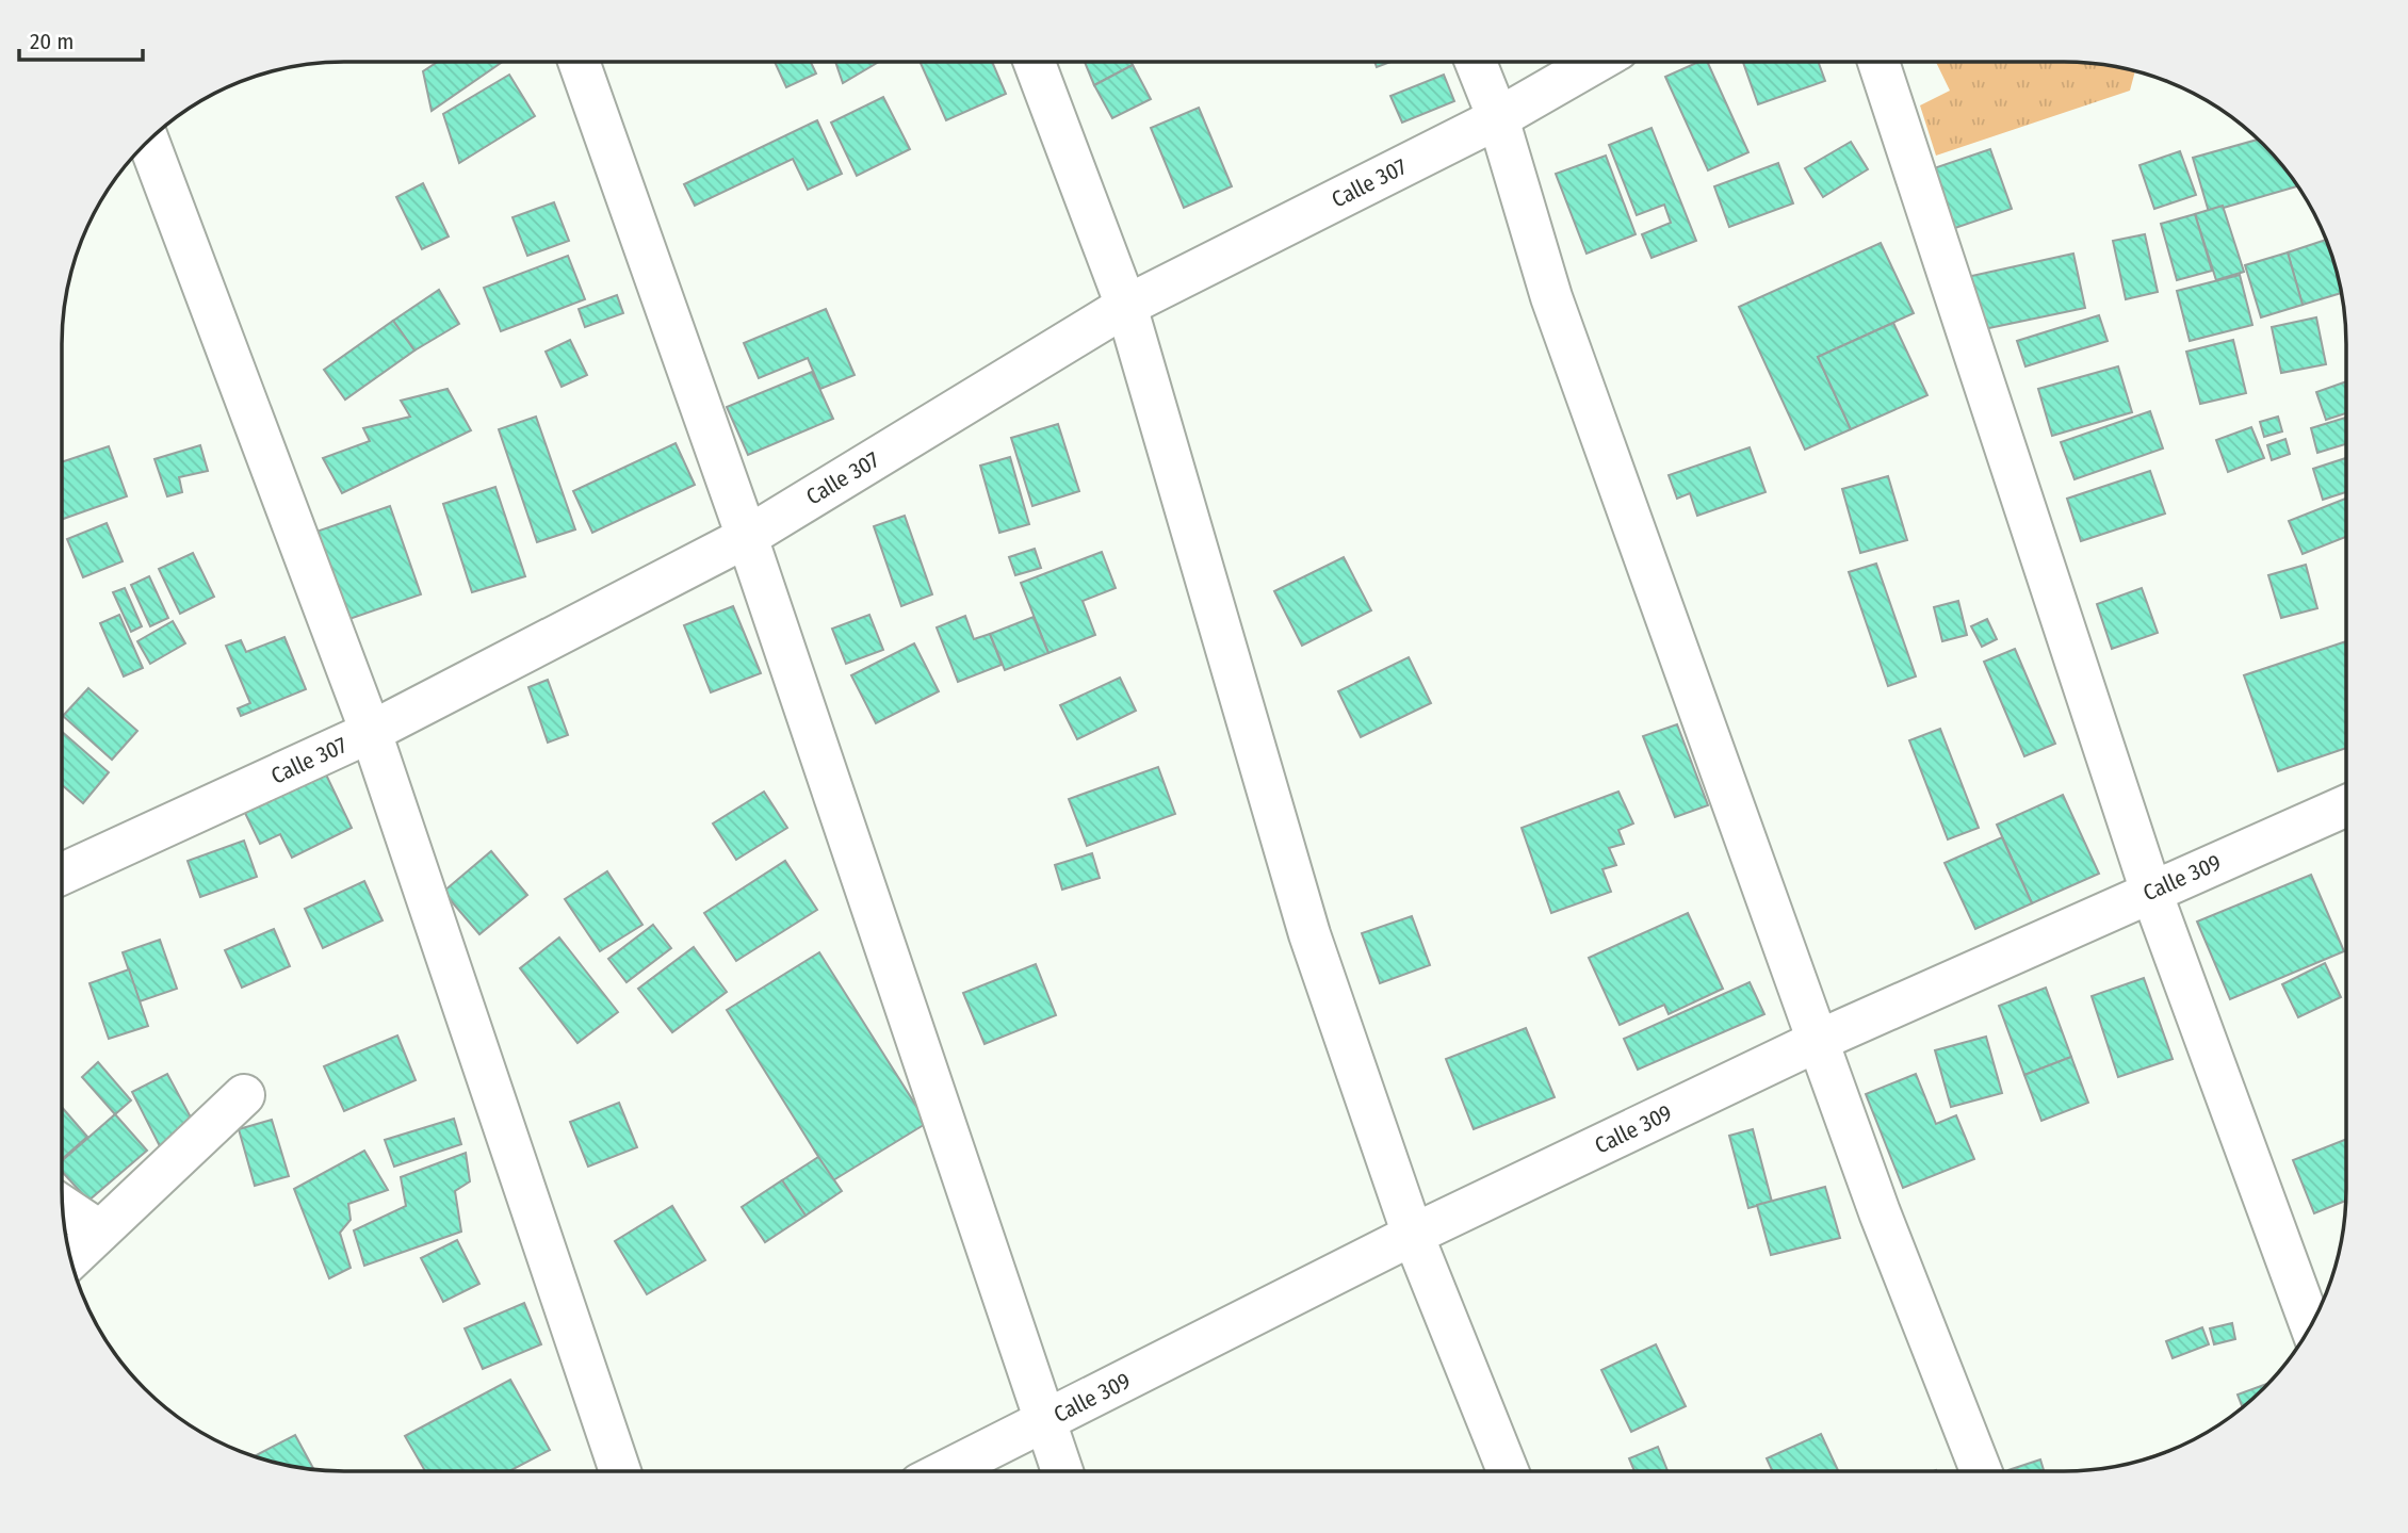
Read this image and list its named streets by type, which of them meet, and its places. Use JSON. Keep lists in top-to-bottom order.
{
  "streets": {
    "street": ["Calle 307", "Calle 309"]
  },
  "scale_bar": "20 m"
}
